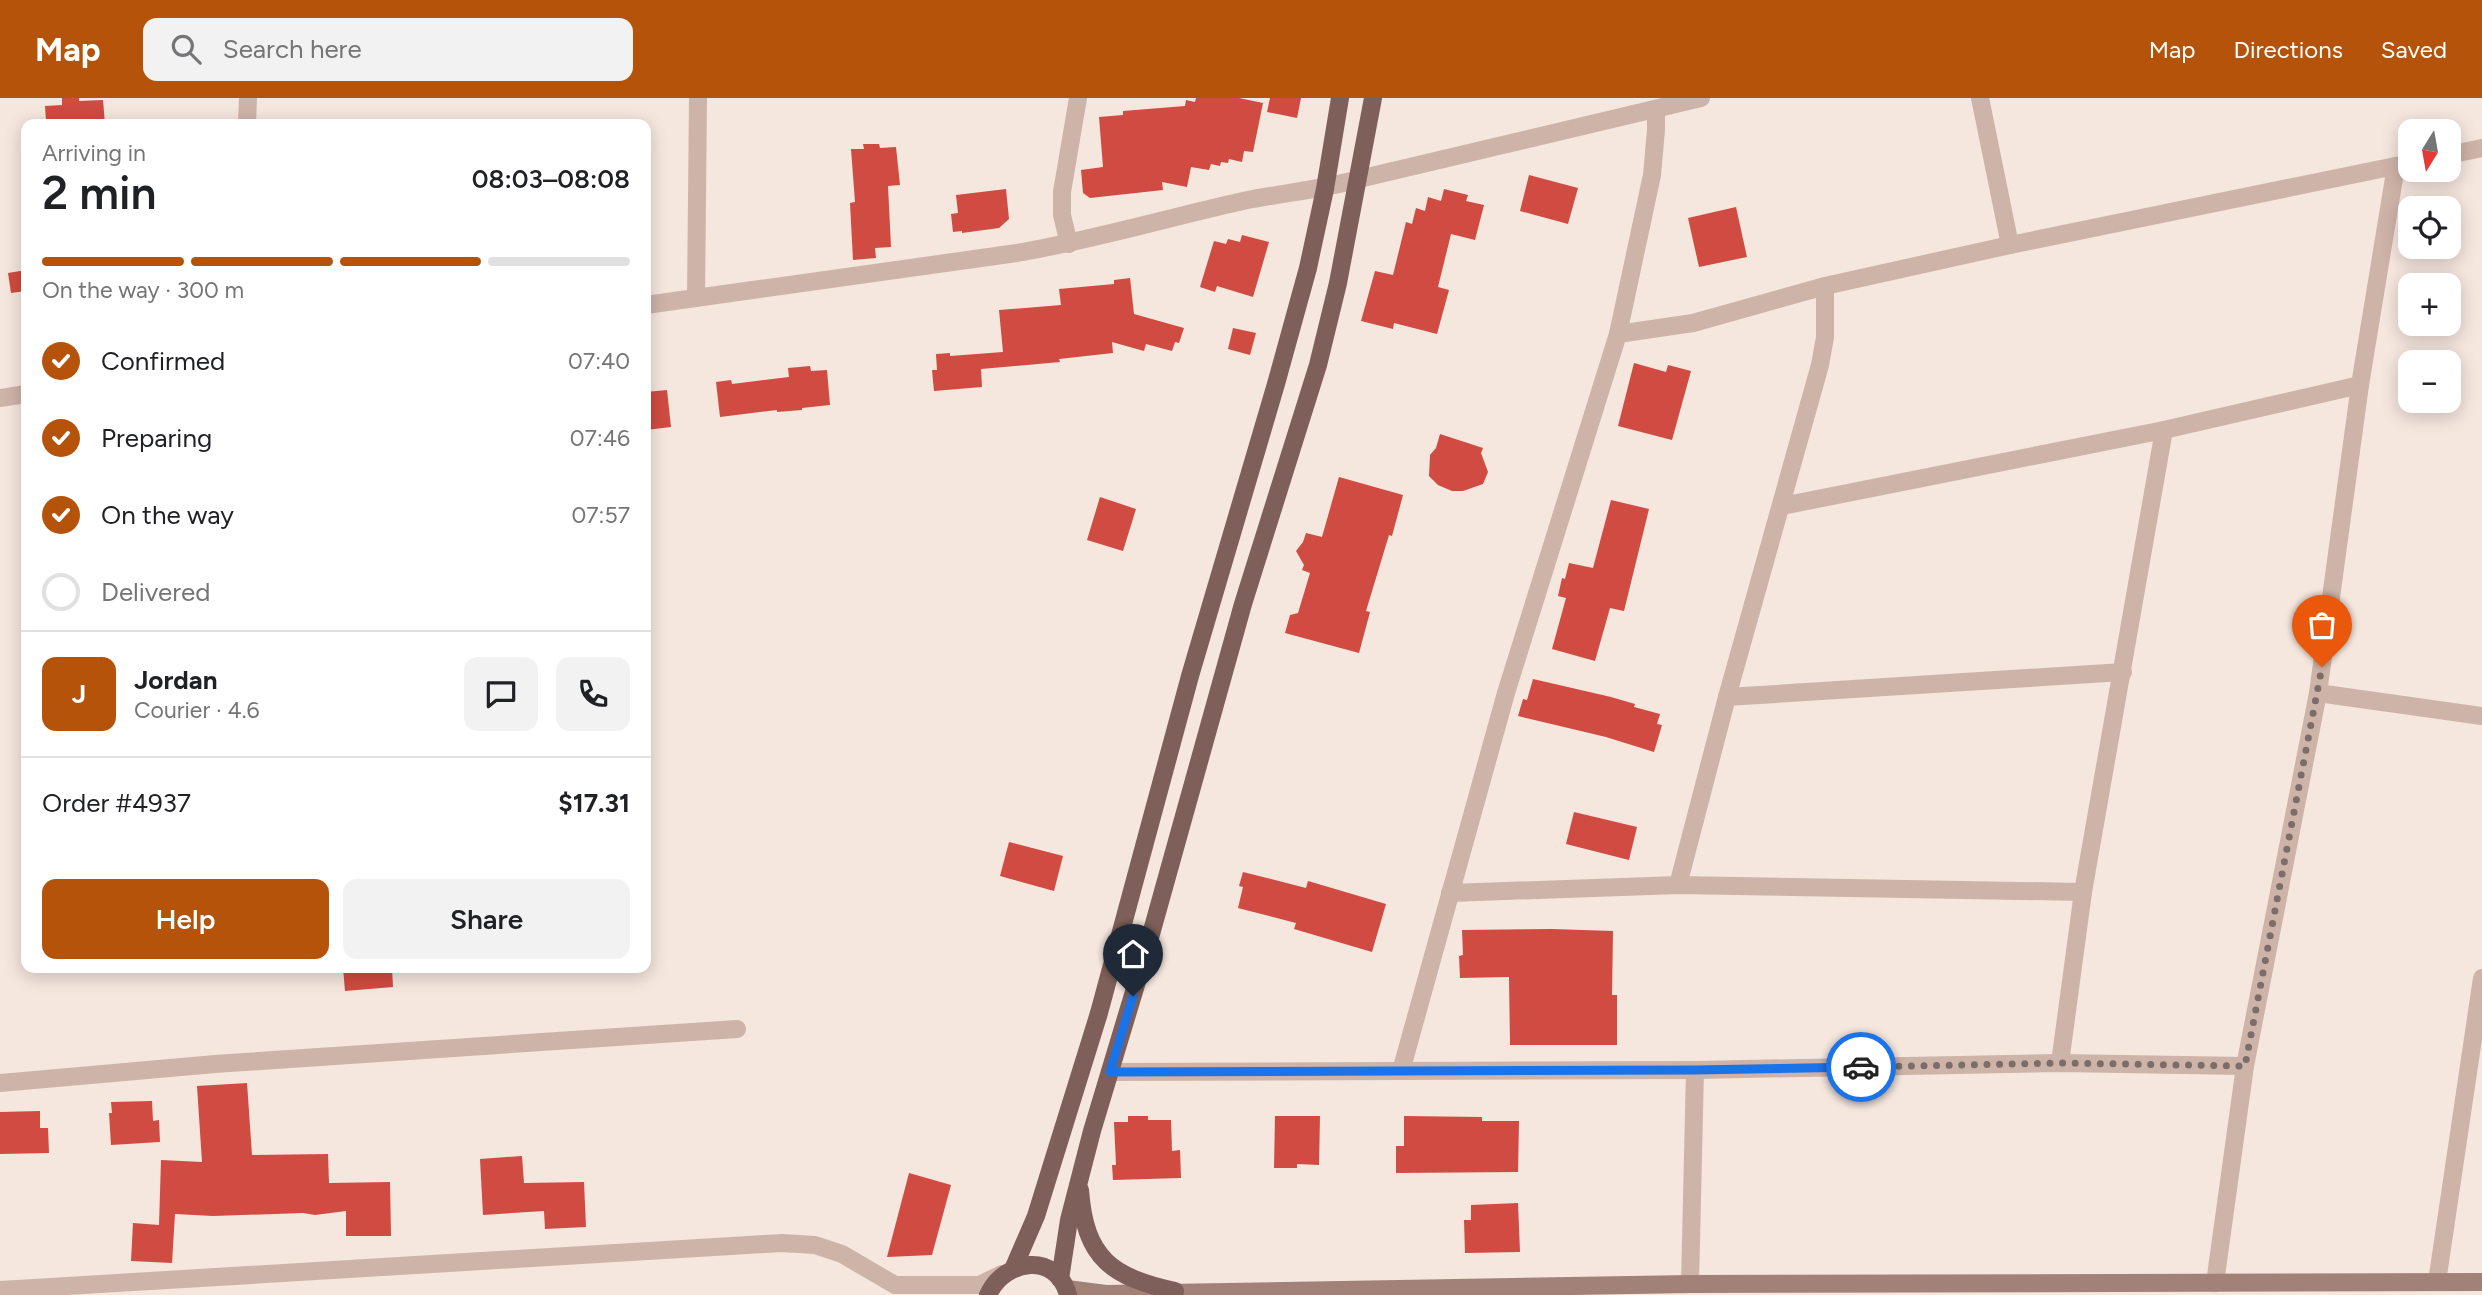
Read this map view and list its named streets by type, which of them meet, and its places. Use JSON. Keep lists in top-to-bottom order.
{
  "north": "bottom",
  "page": {
    "header": "Map",
    "search": "Search here",
    "nav": ["Map", "Directions", "Saved"],
    "map_buttons": ["+", "−"],
    "heading": ["2 min", "Arriving in", "08:03–08:08"],
    "panel": [
      "Jordan",
      "Courier · 4.6",
      "Order #4937",
      "$17.31"
    ],
    "bar": "On the way · 300 m",
    "list": [
      ["Confirmed", "07:40"],
      ["Preparing", "07:46"],
      ["On the way", "07:57"],
      "Delivered"
    ],
    "round": "J",
    "buttons": ["Help", "Share"]
  }
}
